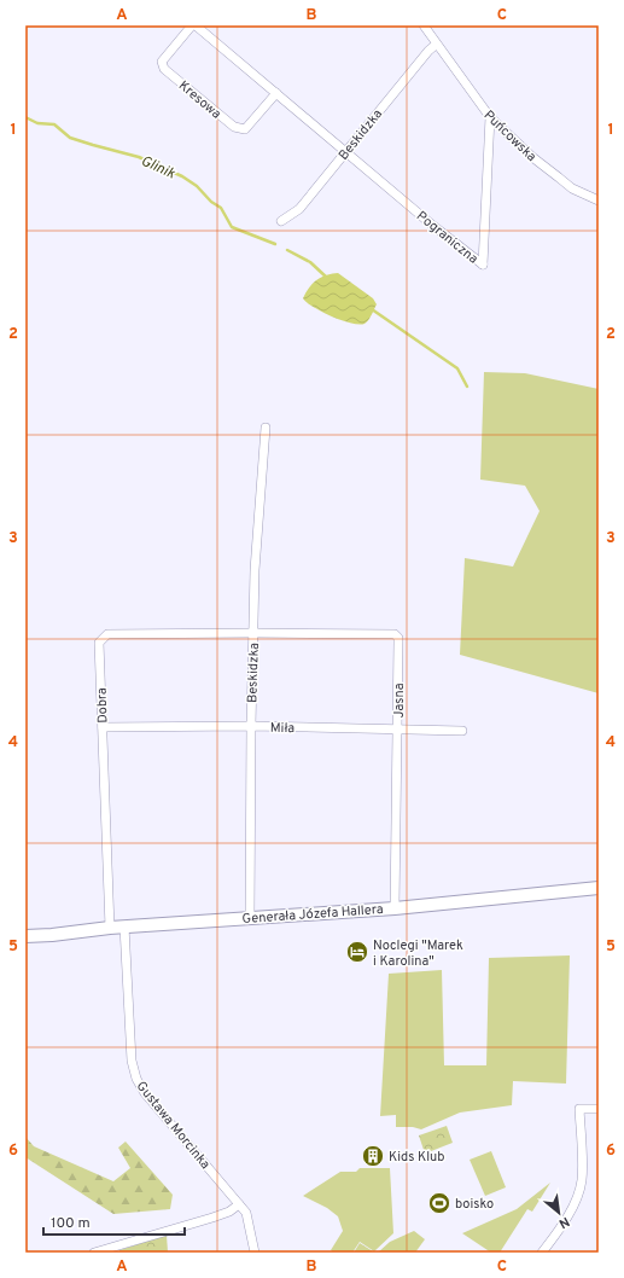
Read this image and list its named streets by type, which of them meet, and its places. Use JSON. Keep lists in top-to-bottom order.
{
  "streets": {
    "street": [
      "Kresowa",
      "Beskidzka",
      "Puńcowska",
      "Pograniczna",
      "Jasna",
      "Dobra",
      "Miła",
      "Generała Józefa Hallera",
      "Gustawa Morcinka"
    ]
  },
  "crossings": [
    ["Kresowa", "Beskidzka"],
    ["Kresowa", "Pograniczna"],
    ["Beskidzka", "Puńcowska"],
    ["Beskidzka", "Pograniczna"],
    ["Beskidzka", "Jasna"],
    ["Beskidzka", "Dobra"],
    ["Beskidzka", "Miła"],
    ["Beskidzka", "Generała Józefa Hallera"],
    ["Puńcowska", "Pograniczna"],
    ["Jasna", "Dobra"],
    ["Jasna", "Miła"],
    ["Jasna", "Generała Józefa Hallera"],
    ["Dobra", "Miła"],
    ["Dobra", "Generała Józefa Hallera"],
    ["Generała Józefa Hallera", "Gustawa Morcinka"]
  ],
  "water": ["Glinik"],
  "places": {
    "hotel": ["Noclegi \"Marek i Karolina\""],
    "building": ["Kids Klub"],
    "sports": ["boisko"]
  },
  "scale_bar": "100 m",
  "north": "bottom right",
  "grid": {
    "columns": ["A", "B", "C"],
    "rows": [
      "1",
      "2",
      "3",
      "4",
      "5",
      "6"
    ]
  }
}
